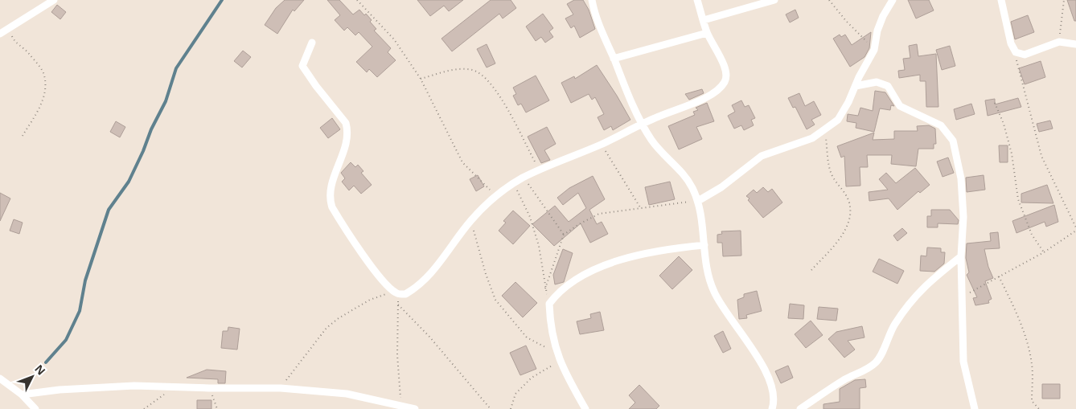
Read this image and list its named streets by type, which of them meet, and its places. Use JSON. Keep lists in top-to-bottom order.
{
  "north": "top right"
}
